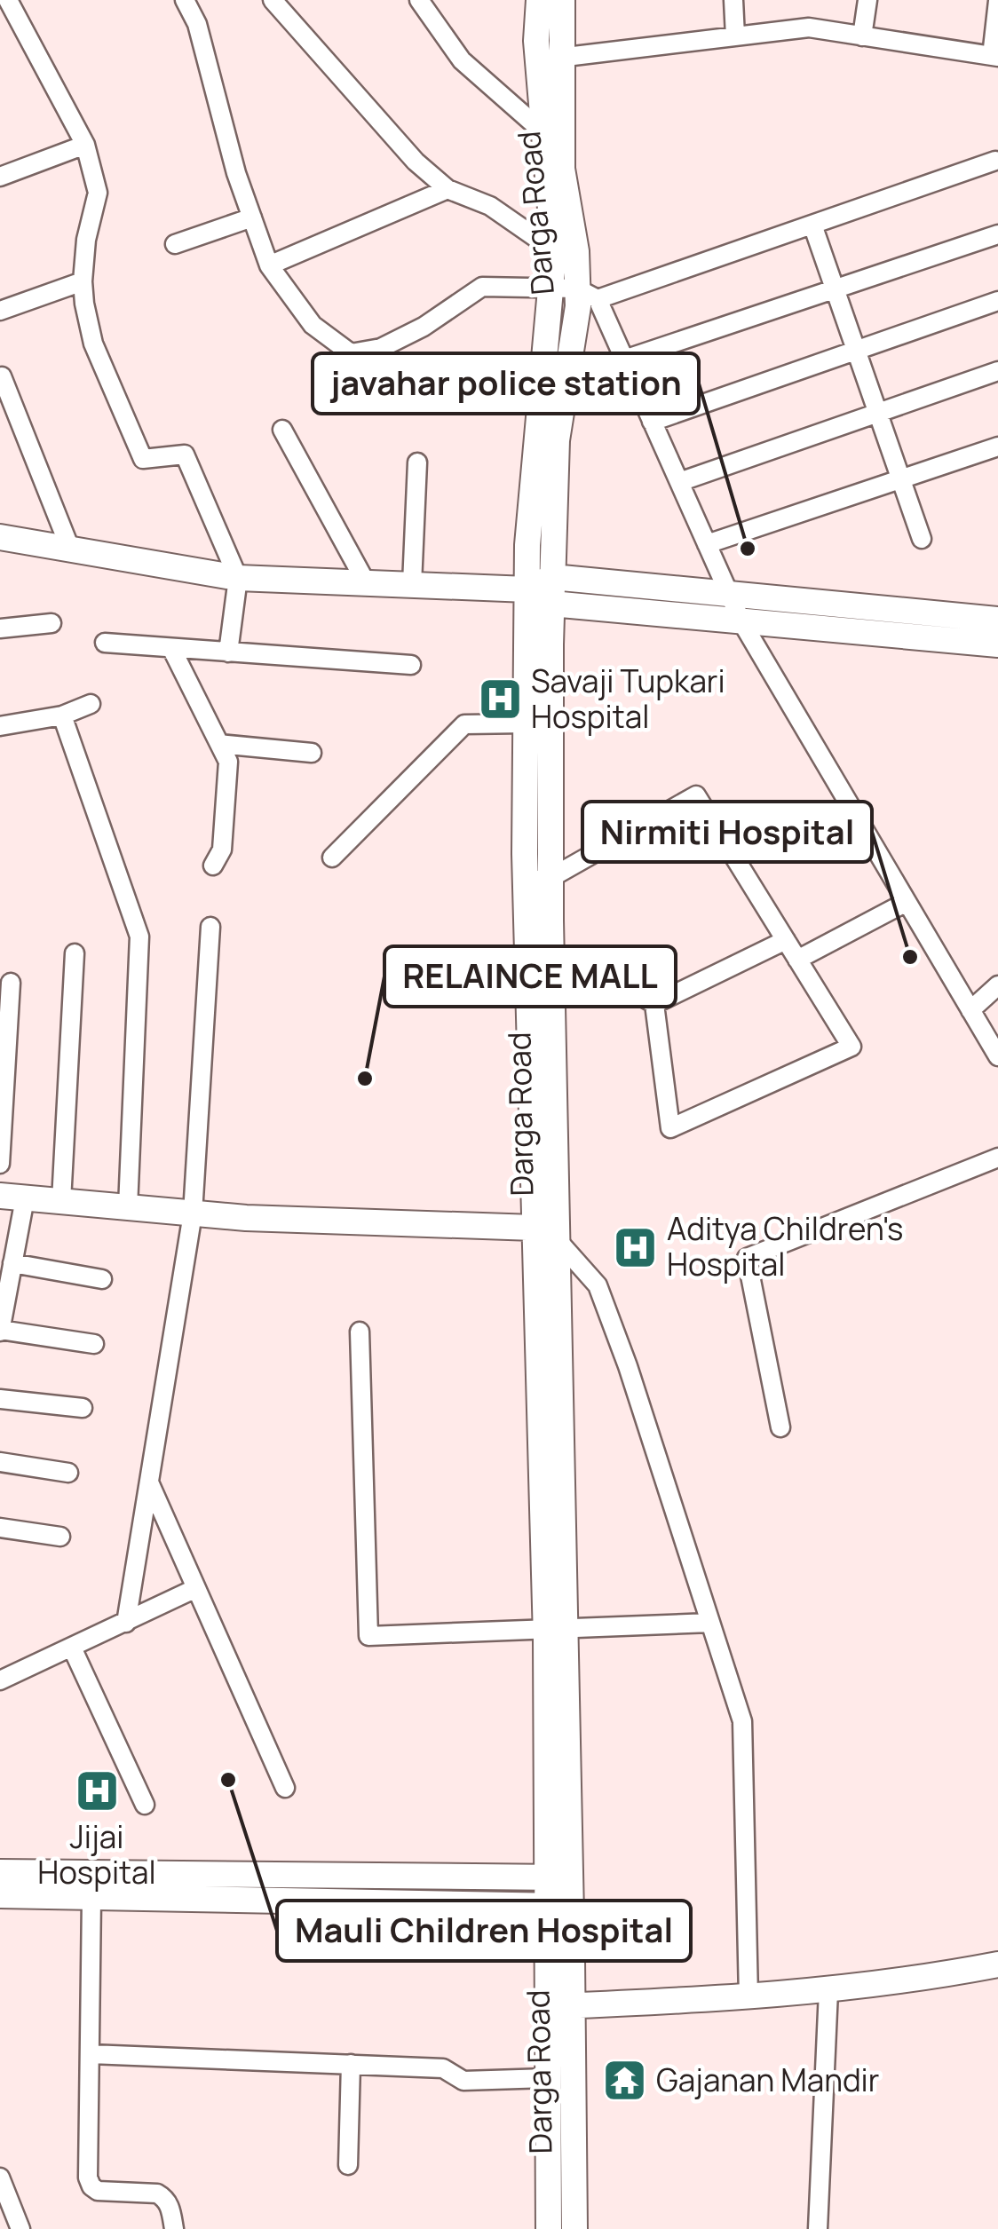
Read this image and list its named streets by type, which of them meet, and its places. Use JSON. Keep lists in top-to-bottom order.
{
  "streets": {
    "main road": ["Darga Road"]
  },
  "places": {
    "other": [
      "javahar police station",
      "Nirmiti Hospital",
      "RELAINCE MALL",
      "Mauli Children Hospital"
    ],
    "hospital": ["Savaji Tupkari Hospital", "Aditya Children's Hospital", "Jijai Hospital"],
    "temple": ["Gajanan Mandir"]
  }
}
